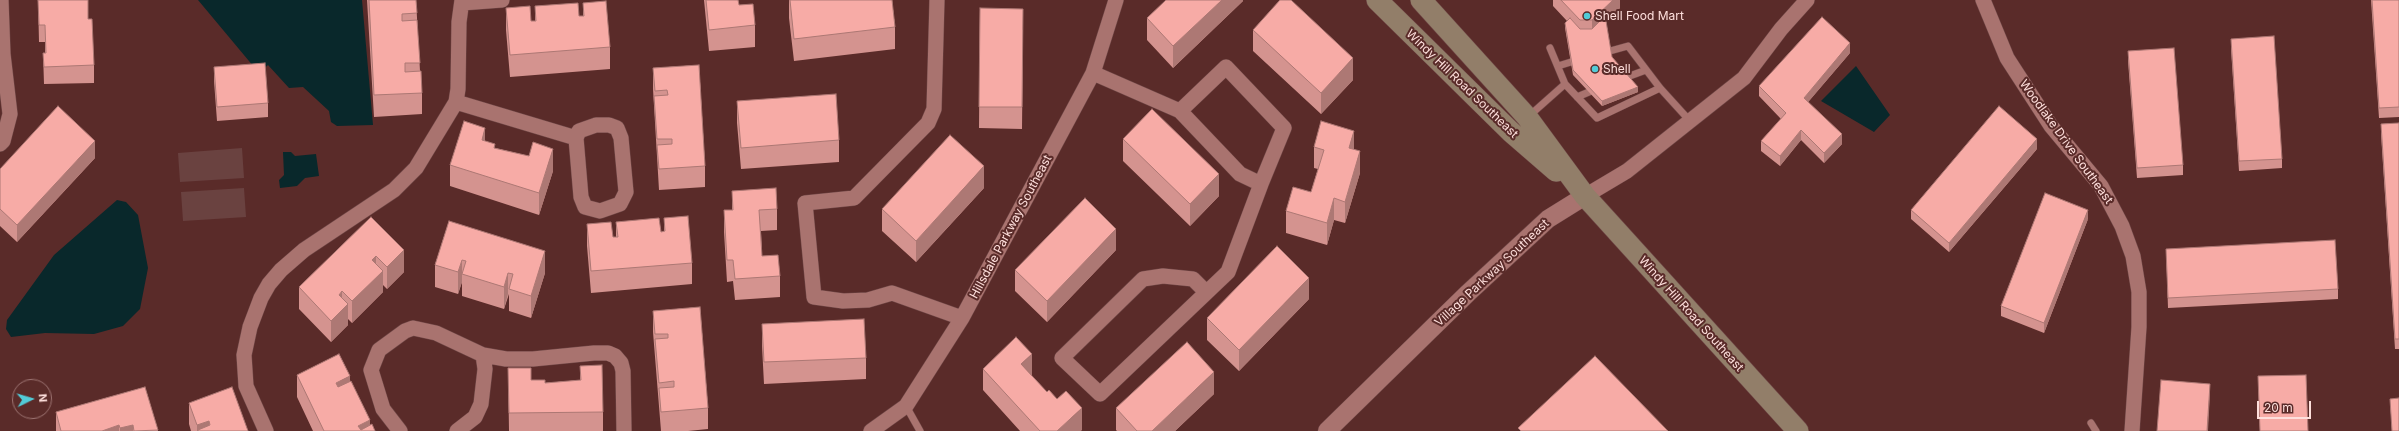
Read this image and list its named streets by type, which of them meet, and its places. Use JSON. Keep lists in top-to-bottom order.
{
  "streets": {
    "main road": ["Windy Hill Road Southeast"],
    "street": ["Woodlake Drive Southeast", "Hillsdale Parkway Southeast", "Village Parkway Southeast"]
  },
  "crossings": [
    ["Windy Hill Road Southeast", "Village Parkway Southeast"]
  ],
  "places": ["Shell Food Mart", "Shell"],
  "scale_bar": "20 m",
  "north": "right"
}
